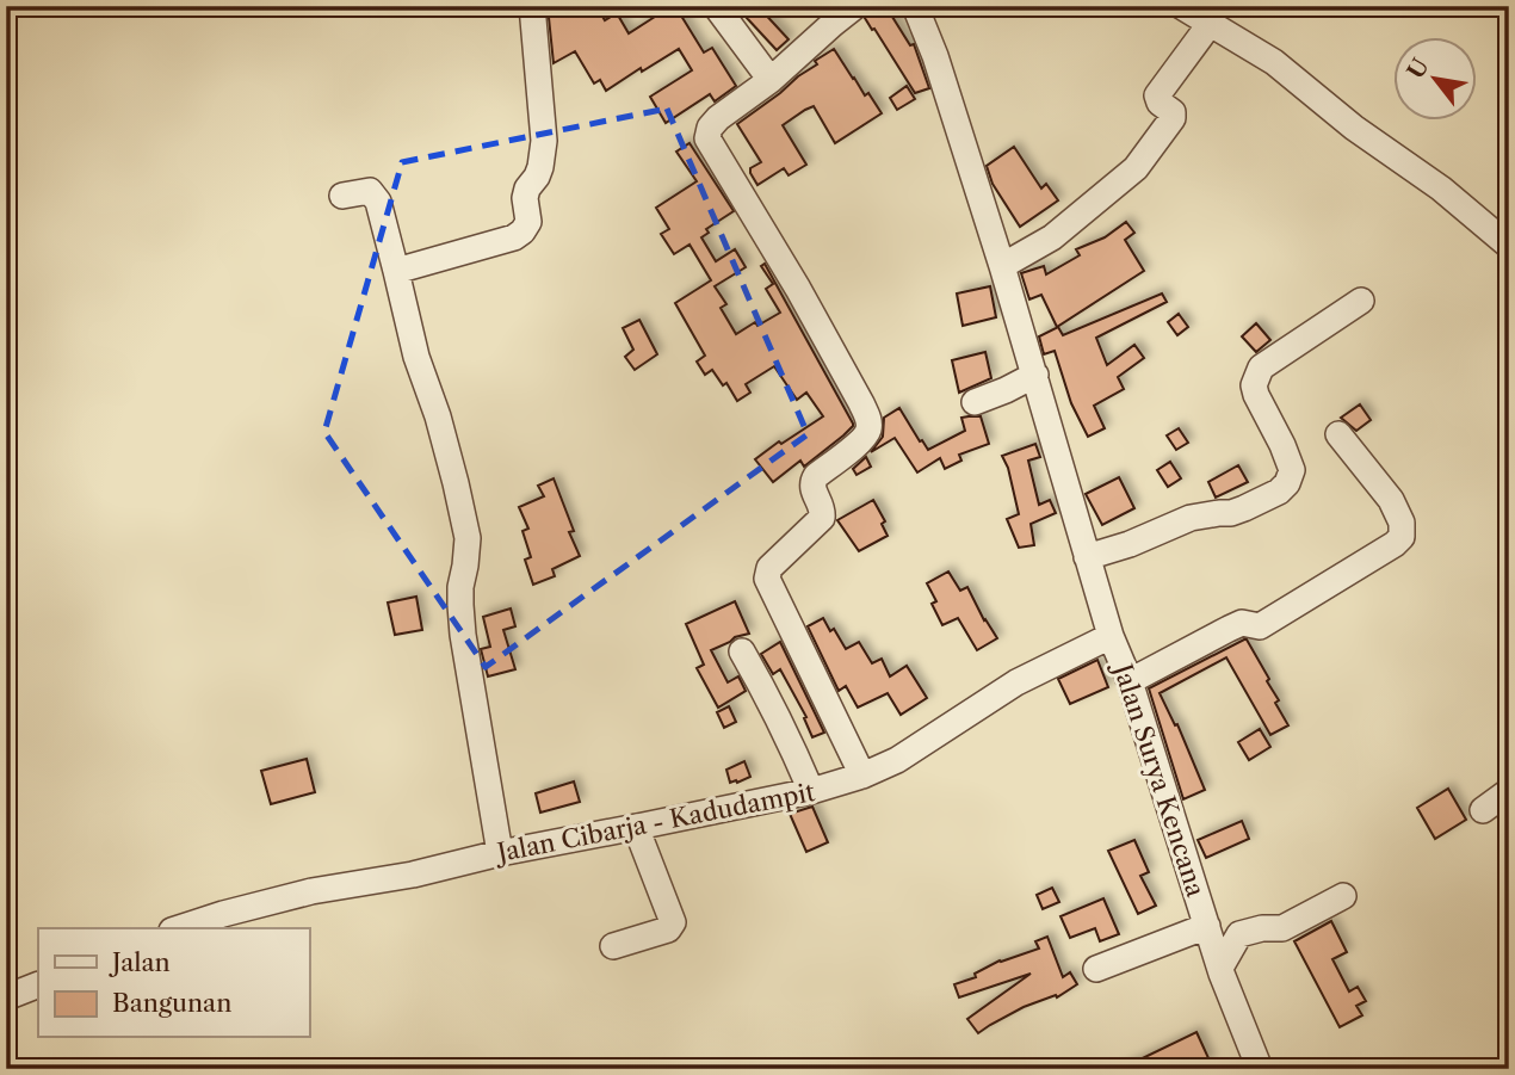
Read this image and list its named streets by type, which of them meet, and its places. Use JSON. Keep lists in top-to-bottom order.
{
  "streets": {
    "street": ["Jalan Surya Kencana", "Jalan Cibarja - Kadudampit"]
  },
  "crossings": [
    ["Jalan Surya Kencana", "Jalan Cibarja - Kadudampit"]
  ],
  "legend": ["Jalan", "Bangunan"],
  "north": "top left"
}
